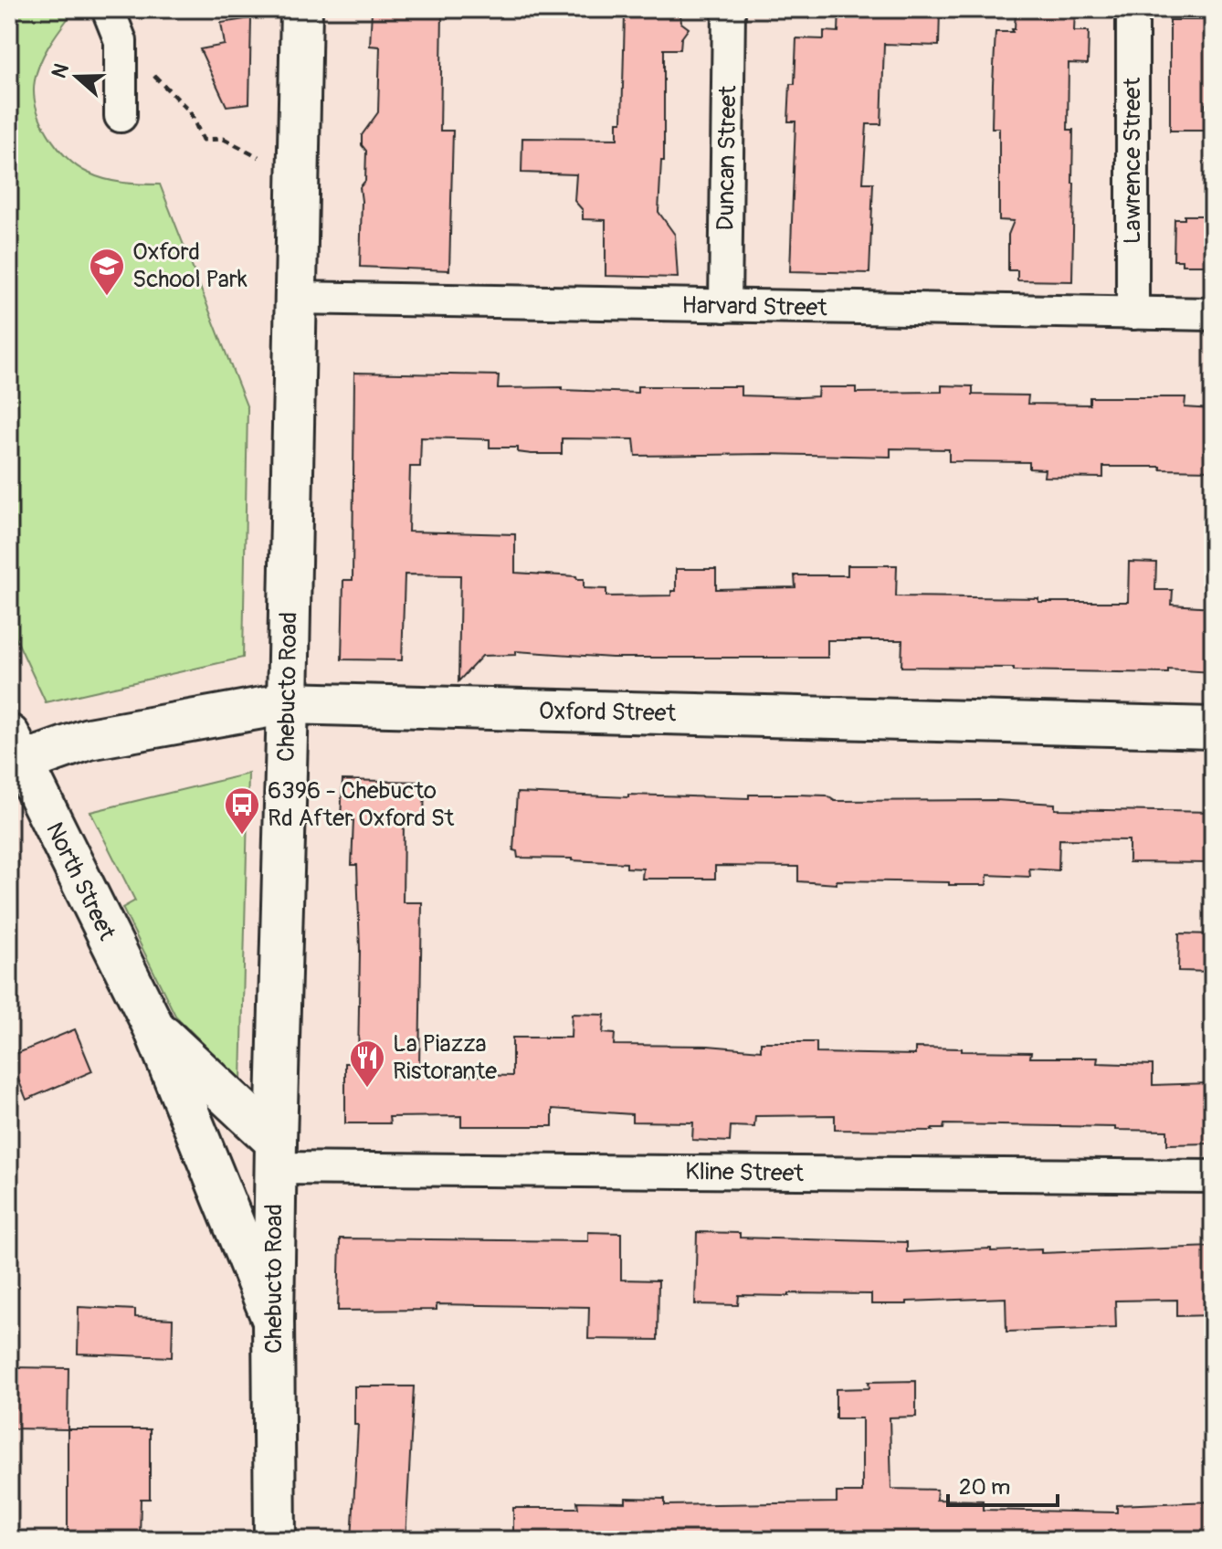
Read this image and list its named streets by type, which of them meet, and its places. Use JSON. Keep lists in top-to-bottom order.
{
  "streets": {
    "main road": ["Chebucto Road", "Oxford Street", "North Street"],
    "street": [
      "Duncan Street",
      "Lawrence Street",
      "Harvard Street",
      "Kline Street"
    ]
  },
  "crossings": [
    ["Duncan Street", "Harvard Street"],
    ["Lawrence Street", "Harvard Street"],
    ["Harvard Street", "Chebucto Road"],
    ["Chebucto Road", "Oxford Street"],
    ["Chebucto Road", "North Street"],
    ["Chebucto Road", "Kline Street"],
    ["Oxford Street", "North Street"],
    ["North Street", "Kline Street"]
  ],
  "places": {
    "school or university": ["Oxford School Park"],
    "bus stop": ["6396 - Chebucto Rd After Oxford St"],
    "restaurant": ["La Piazza Ristorante"]
  },
  "scale_bar": "20 m",
  "north": "left"
}
